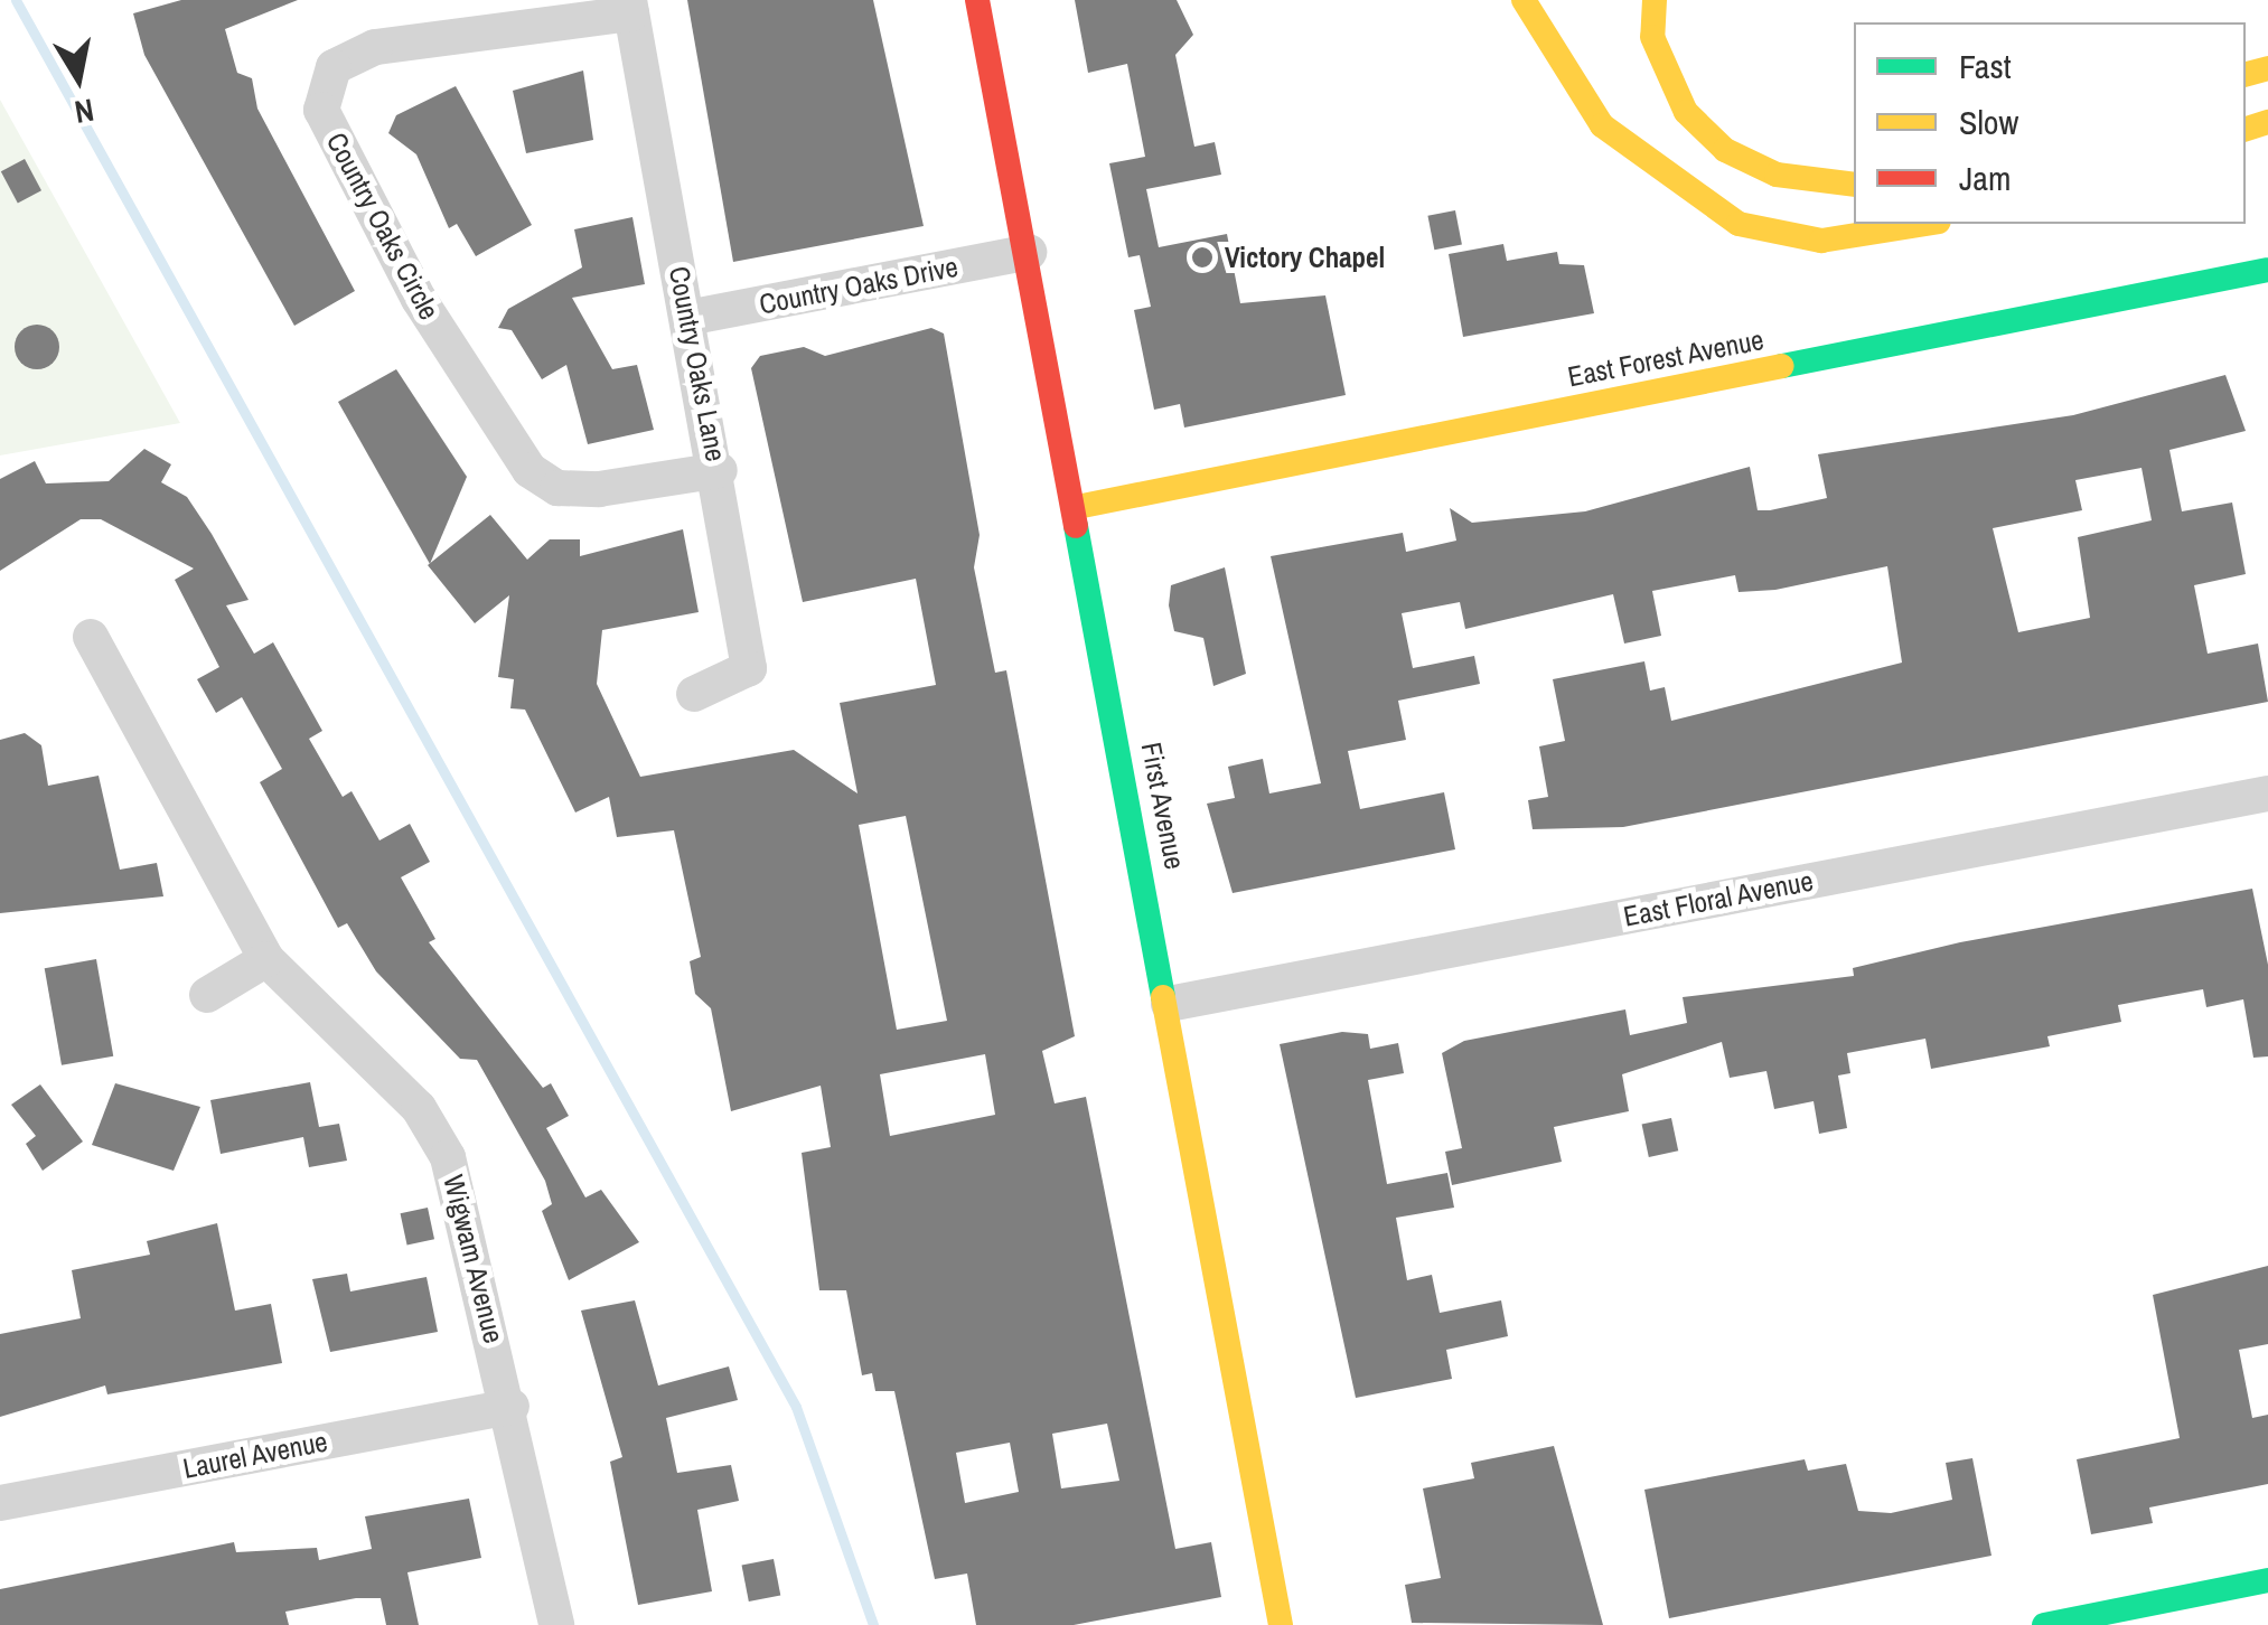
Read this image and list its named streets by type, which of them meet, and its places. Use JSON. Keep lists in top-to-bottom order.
{
  "streets": {
    "main road": ["East Forest Avenue", "First Avenue"],
    "street": [
      "Country Oaks Circle",
      "Country Oaks Drive",
      "Country Oaks Lane",
      "East Floral Avenue",
      "Wigwam Avenue",
      "Laurel Avenue"
    ]
  },
  "crossings": [
    ["Country Oaks Circle", "Country Oaks Lane"],
    ["Country Oaks Drive", "Country Oaks Lane"],
    ["Country Oaks Drive", "First Avenue"],
    ["East Forest Avenue", "First Avenue"],
    ["First Avenue", "East Floral Avenue"],
    ["Wigwam Avenue", "Laurel Avenue"]
  ],
  "places": ["Victory Chapel"],
  "legend": ["Fast", "Slow", "Jam"],
  "north": "bottom"
}
